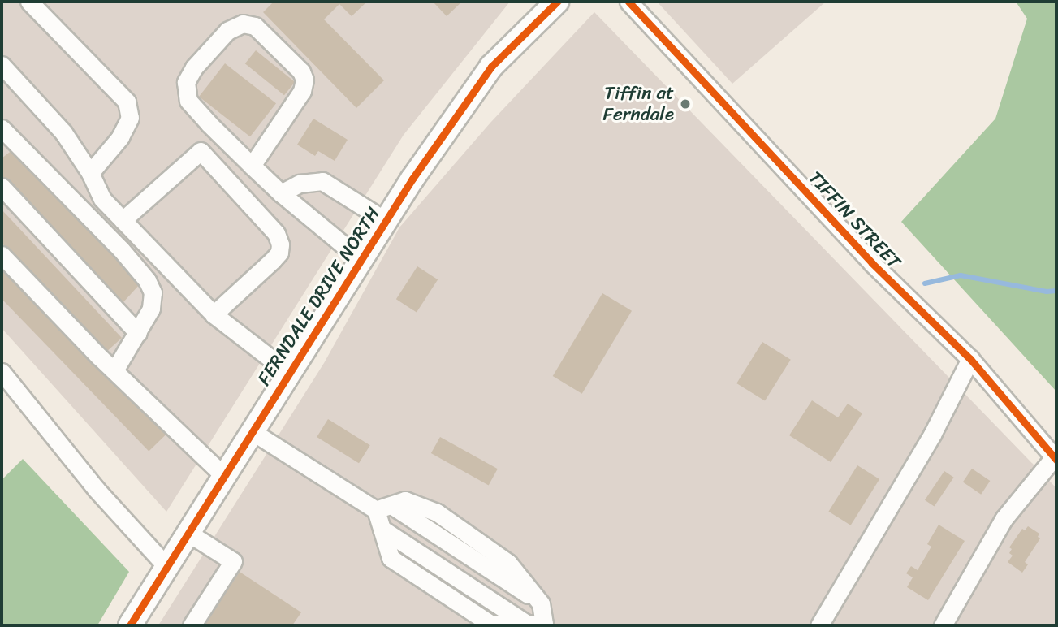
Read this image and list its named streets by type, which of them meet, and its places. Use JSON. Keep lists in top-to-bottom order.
{
  "streets": {
    "main road": ["FERNDALE DRIVE NORTH"],
    "street": ["TIFFIN STREET"]
  },
  "places": ["Tiffin at Ferndale"]
}
